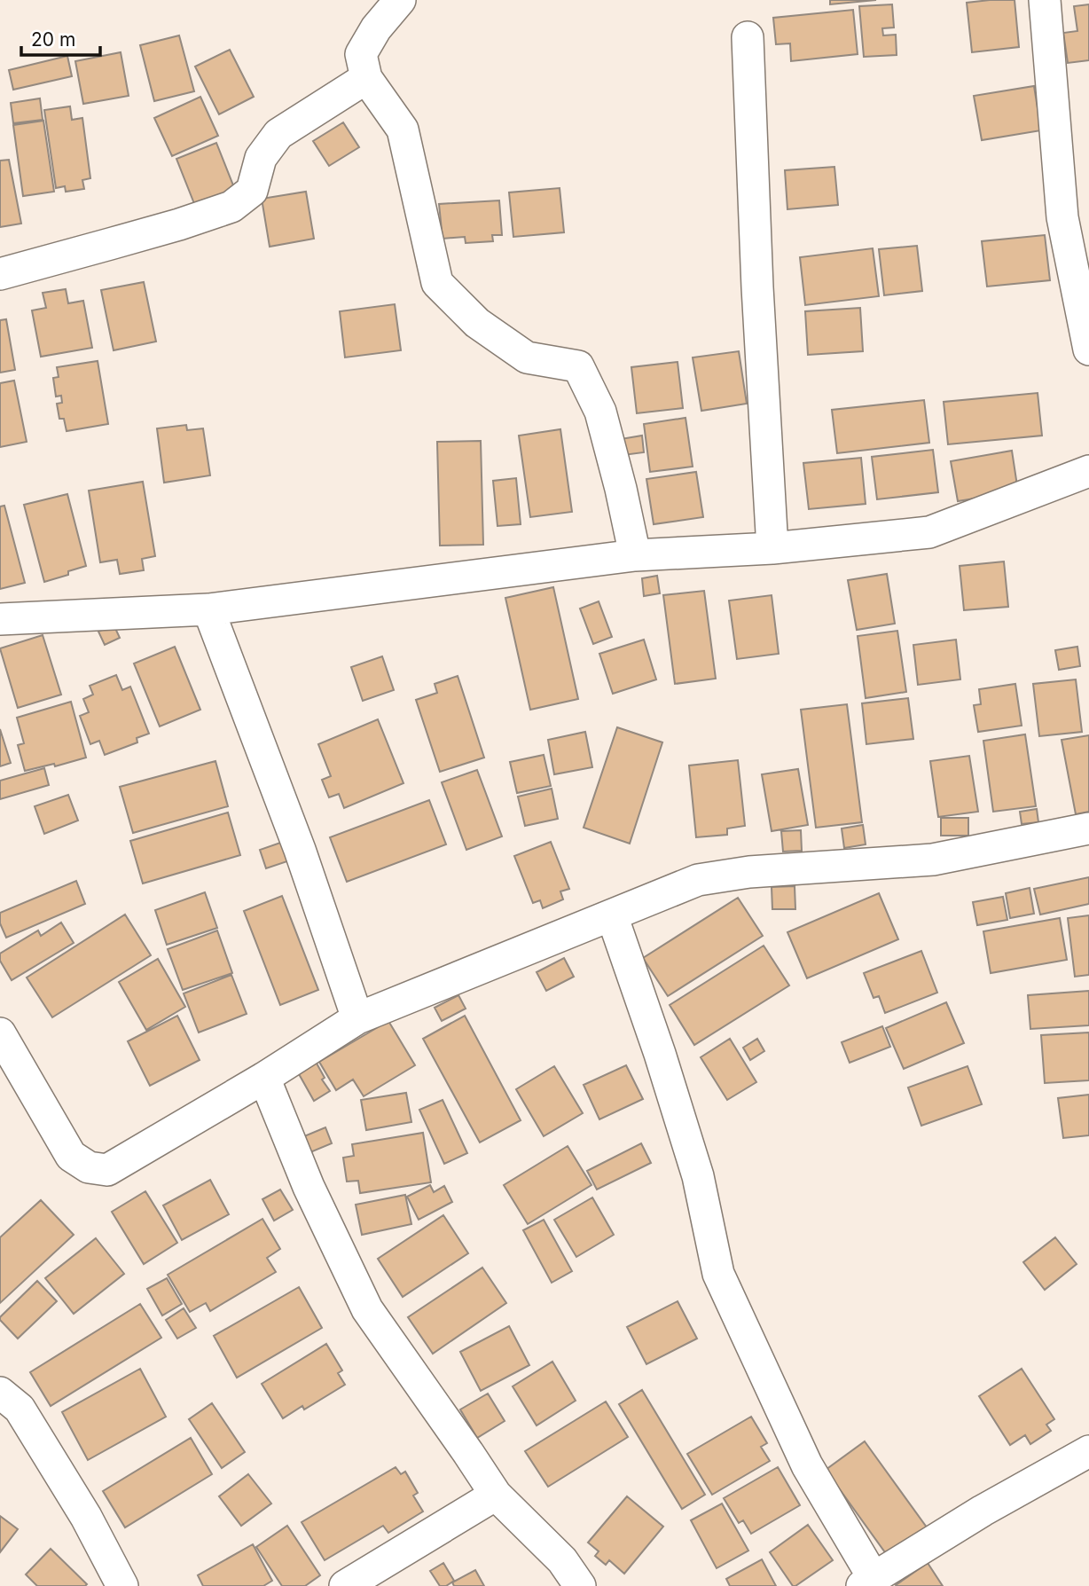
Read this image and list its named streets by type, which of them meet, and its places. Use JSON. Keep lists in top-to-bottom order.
{
  "scale_bar": "20 m"
}
